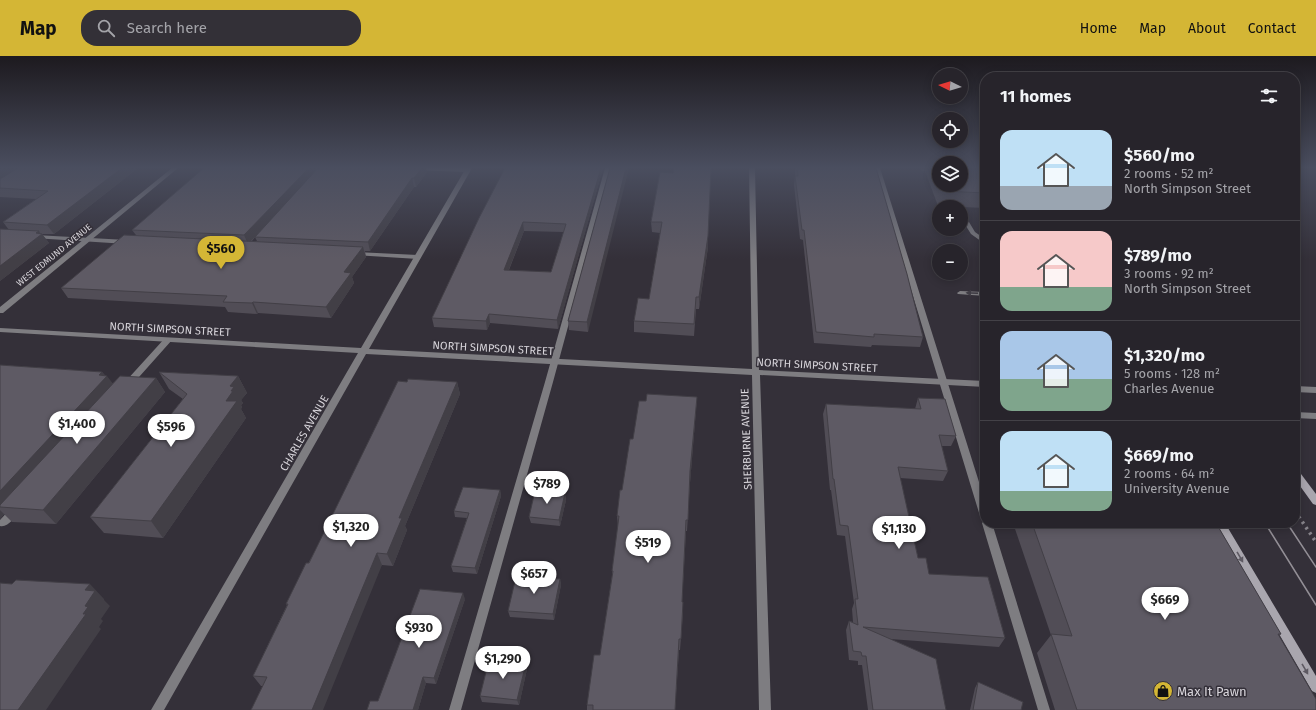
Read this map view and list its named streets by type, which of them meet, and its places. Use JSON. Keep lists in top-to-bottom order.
{
  "streets": {
    "street": [
      "WEST EDMUND AVENUE",
      "NORTH SIMPSON STREET",
      "CHARLES AVENUE",
      "SHERBURNE AVENUE"
    ]
  },
  "crossings": [
    ["NORTH SIMPSON STREET", "CHARLES AVENUE"],
    ["NORTH SIMPSON STREET", "SHERBURNE AVENUE"]
  ],
  "places": {
    "shop": ["Max It Pawn"]
  },
  "north": "left",
  "page": {
    "header": "Map",
    "search": "Search here",
    "nav": [
      "Home",
      "Map",
      "About",
      "Contact"
    ],
    "map_buttons": ["+", "−"],
    "heading": "11 homes",
    "list": [
      {
        "name": "$560/mo",
        "note": "2 rooms · 52 m² · North Simpson Street"
      },
      {
        "name": "$789/mo",
        "note": "3 rooms · 92 m² · North Simpson Street"
      },
      {
        "name": "$1,320/mo",
        "note": "5 rooms · 128 m² · Charles Avenue"
      },
      {
        "name": "$669/mo",
        "note": "2 rooms · 64 m² · University Avenue"
      }
    ],
    "price": [
      "$560",
      "$1,400",
      "$596",
      "$789",
      "$1,320",
      "$1,130",
      "$519",
      "$657",
      "$669",
      "$930",
      "$1,290"
    ]
  }
}
